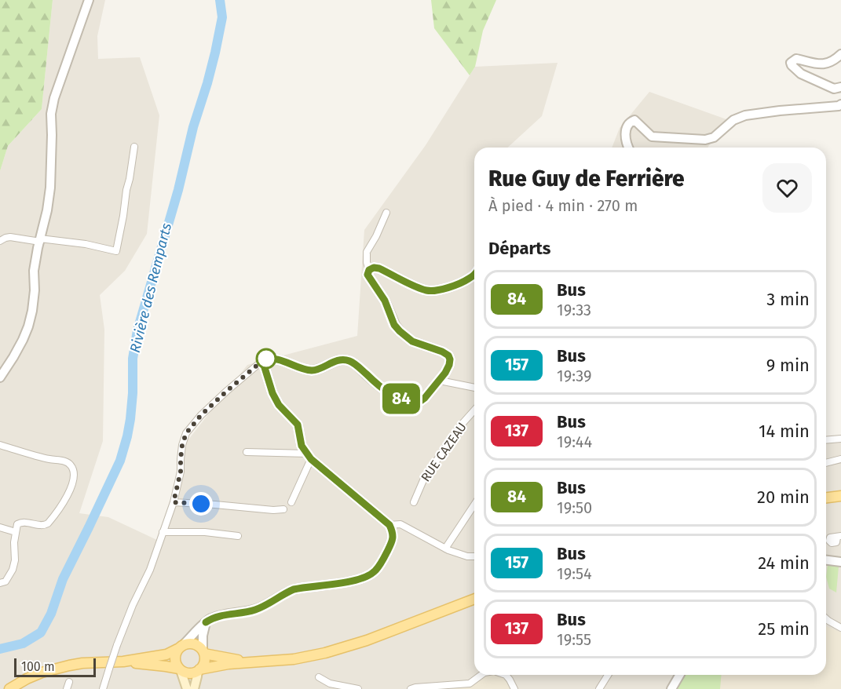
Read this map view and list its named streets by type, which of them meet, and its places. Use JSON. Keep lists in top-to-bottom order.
{
  "streets": {
    "street": ["RUE CAZEAU"]
  },
  "water": ["Rivière des Remparts"],
  "lines": ["bus line 84"],
  "scale_bar": "100 m",
  "page": {
    "on_map": "84",
    "heading": [
      ["Rue Guy de Ferrière", "À pied · 4 min · 270 m"],
      "Départs"
    ],
    "list": [
      {
        "mark": "84",
        "name": "Bus",
        "note": "19:33",
        "value": "3 min"
      },
      {
        "mark": "157",
        "name": "Bus",
        "note": "19:39",
        "value": "9 min"
      },
      {
        "mark": "137",
        "name": "Bus",
        "note": "19:44",
        "value": "14 min"
      },
      {
        "mark": "84",
        "name": "Bus",
        "note": "19:50",
        "value": "20 min"
      },
      {
        "mark": "157",
        "name": "Bus",
        "note": "19:54",
        "value": "24 min"
      },
      {
        "mark": "137",
        "name": "Bus",
        "note": "19:55",
        "value": "25 min"
      }
    ],
    "scale": "100 m"
  }
}
